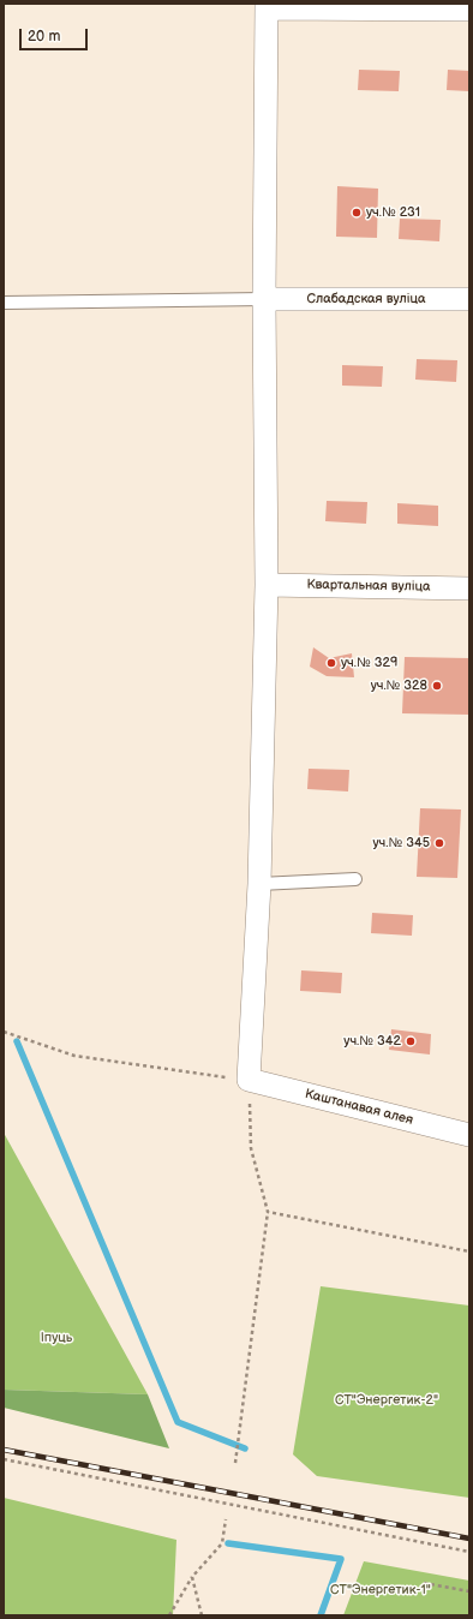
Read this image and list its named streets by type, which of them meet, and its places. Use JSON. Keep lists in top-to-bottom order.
{
  "streets": {
    "street": ["Слабадская вуліца", "Квартальная вуліца", "Каштанавая алея"]
  },
  "parks": ["Іпуць", "СТ\"Энергетик-2\"", "СТ\"Энергетик-1\""],
  "places": [
    "уч.№ 231",
    "уч.№ 329",
    "уч.№ 328",
    "уч.№ 345",
    "уч.№ 342"
  ],
  "scale_bar": "20 m"
}
